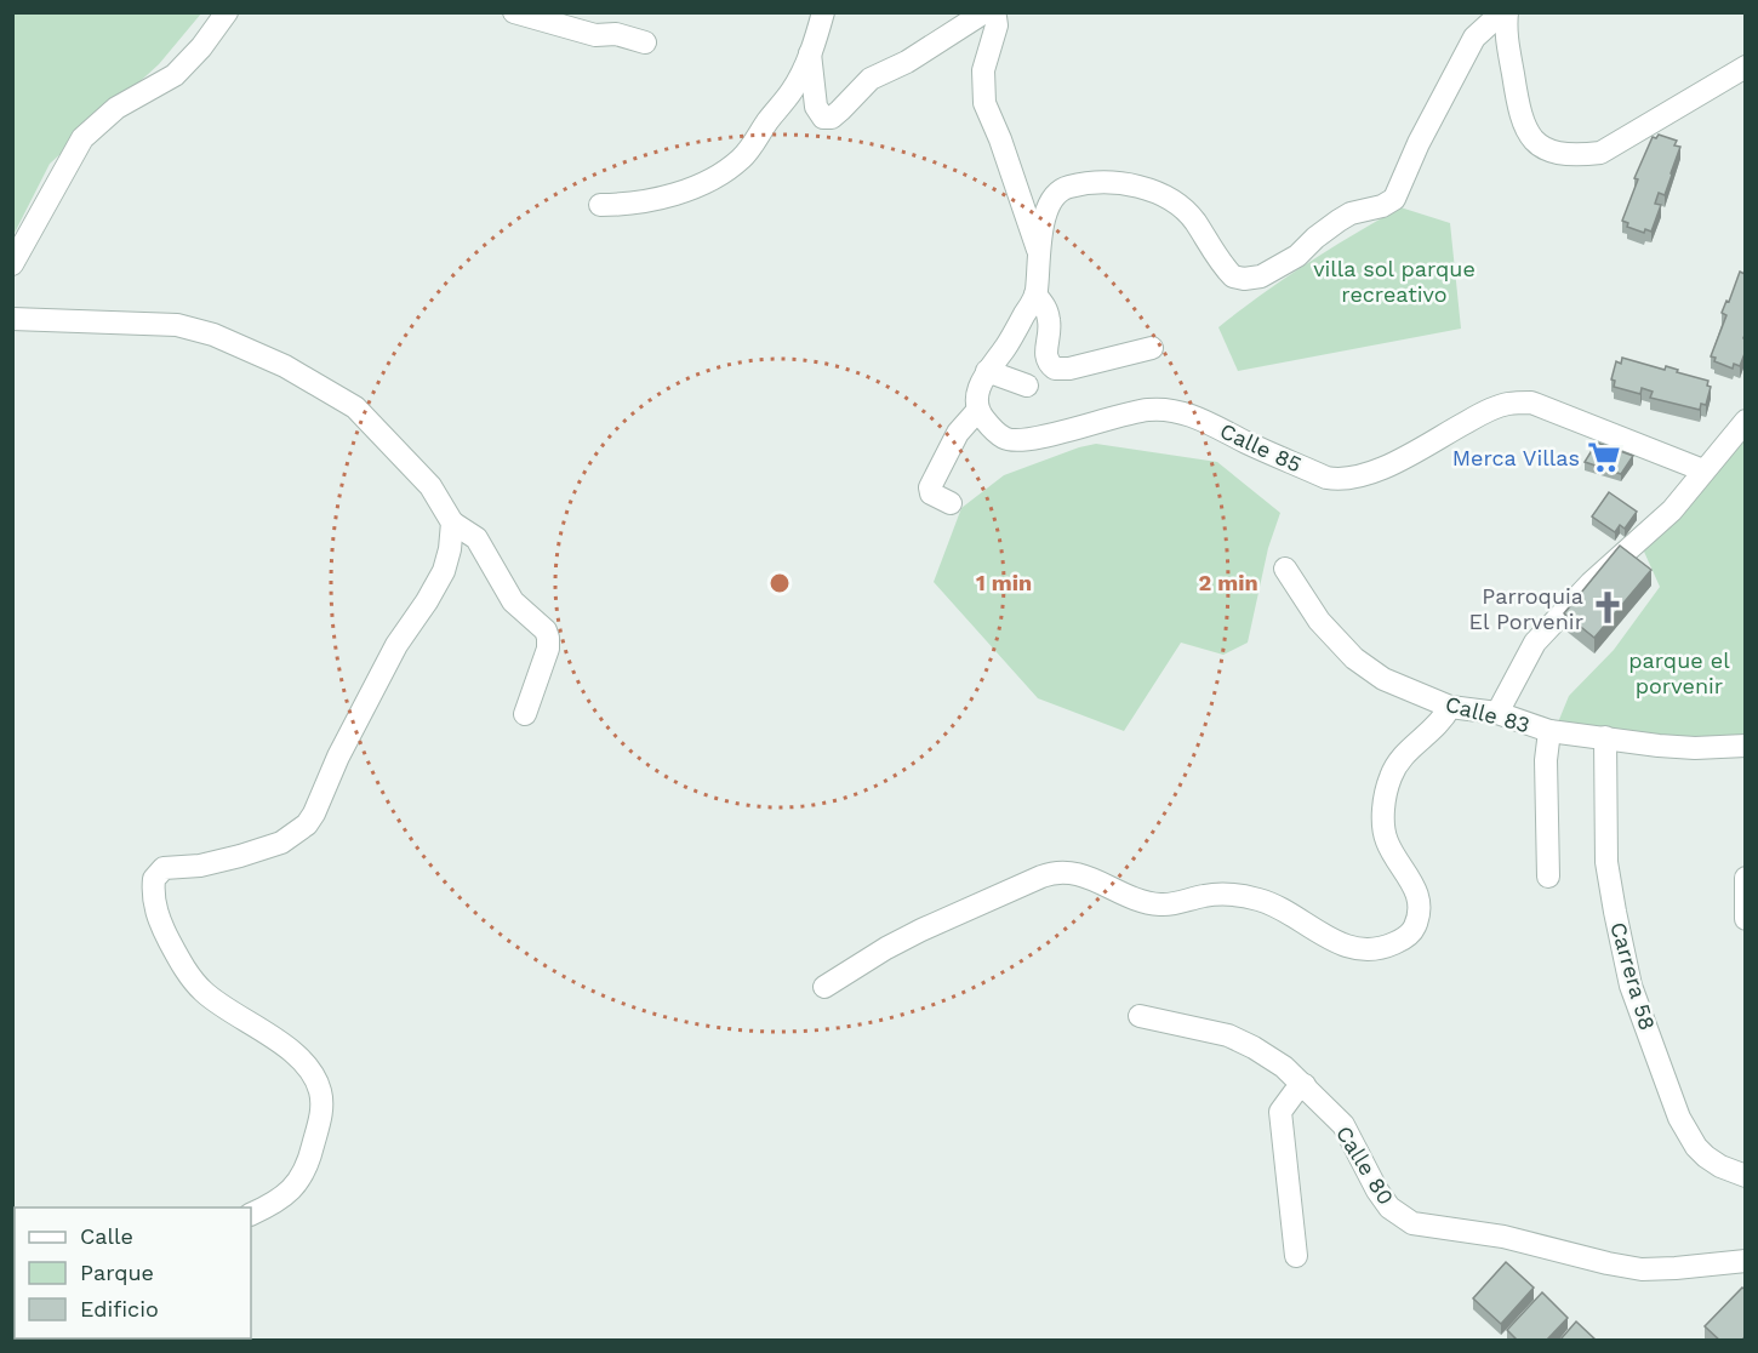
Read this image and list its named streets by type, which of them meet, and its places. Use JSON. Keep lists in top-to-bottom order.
{
  "streets": {
    "street": [
      "Calle 85",
      "Calle 83",
      "Carrera 58",
      "Calle 80"
    ]
  },
  "crossings": [
    ["Calle 83", "Carrera 58"]
  ],
  "parks": ["villa sol parque recreativo", "parque el porvenir"],
  "places": {
    "supermarket": ["Merca Villas"],
    "church": ["Parroquia El Porvenir"]
  },
  "legend": ["Calle", "Parque", "Edificio"],
  "rings": ["1 min", "2 min"]
}
